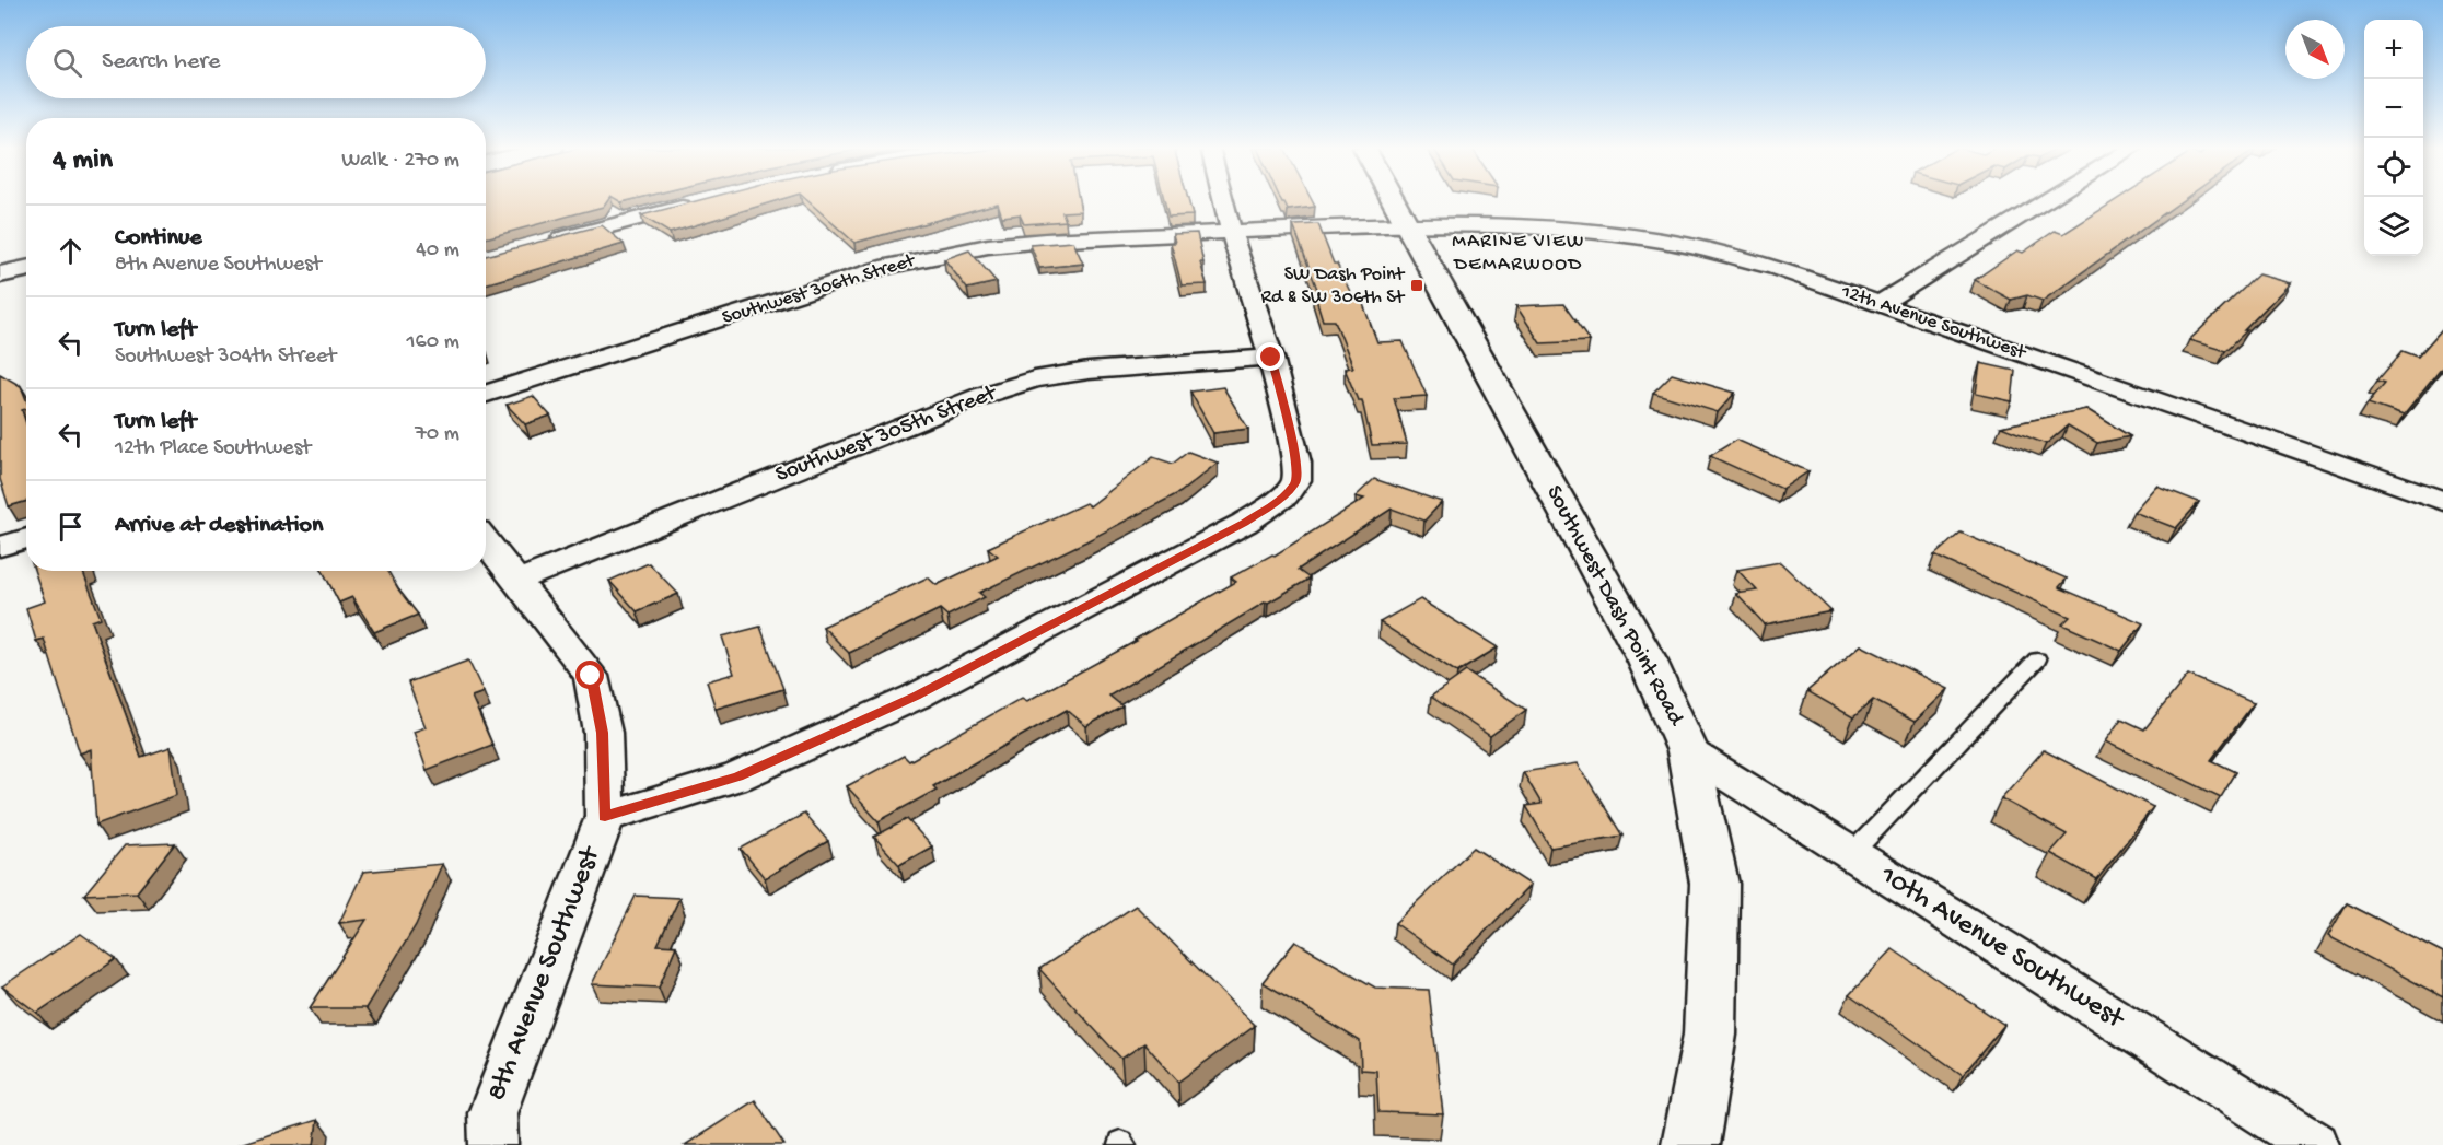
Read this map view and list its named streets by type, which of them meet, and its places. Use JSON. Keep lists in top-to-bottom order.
{
  "streets": {
    "main road": ["Southwest Dash Point Road"],
    "street": [
      "Southwest 306th Street",
      "12th Avenue Southwest",
      "Southwest 305th Street",
      "10th Avenue Southwest",
      "8th Avenue Southwest"
    ]
  },
  "crossings": [
    ["Southwest 306th Street", "12th Avenue Southwest"],
    ["Southwest 306th Street", "Southwest Dash Point Road"],
    ["12th Avenue Southwest", "Southwest Dash Point Road"],
    ["Southwest 305th Street", "8th Avenue Southwest"],
    ["Southwest Dash Point Road", "10th Avenue Southwest"]
  ],
  "districts": ["MARINE VIEW DEMARWOOD"],
  "places": {
    "transit": ["SW Dash Point Rd & SW 306th St"]
  },
  "north": "bottom right",
  "page": {
    "map_buttons": ["+", "−"],
    "search": "Search here",
    "heading": ["4 min", "Walk · 270 m"],
    "list": [
      ["Continue", "8th Avenue Southwest", "40 m"],
      ["Turn left", "Southwest 304th Street", "160 m"],
      ["Turn left", "12th Place Southwest", "70 m"],
      "Arrive at destination"
    ]
  }
}
